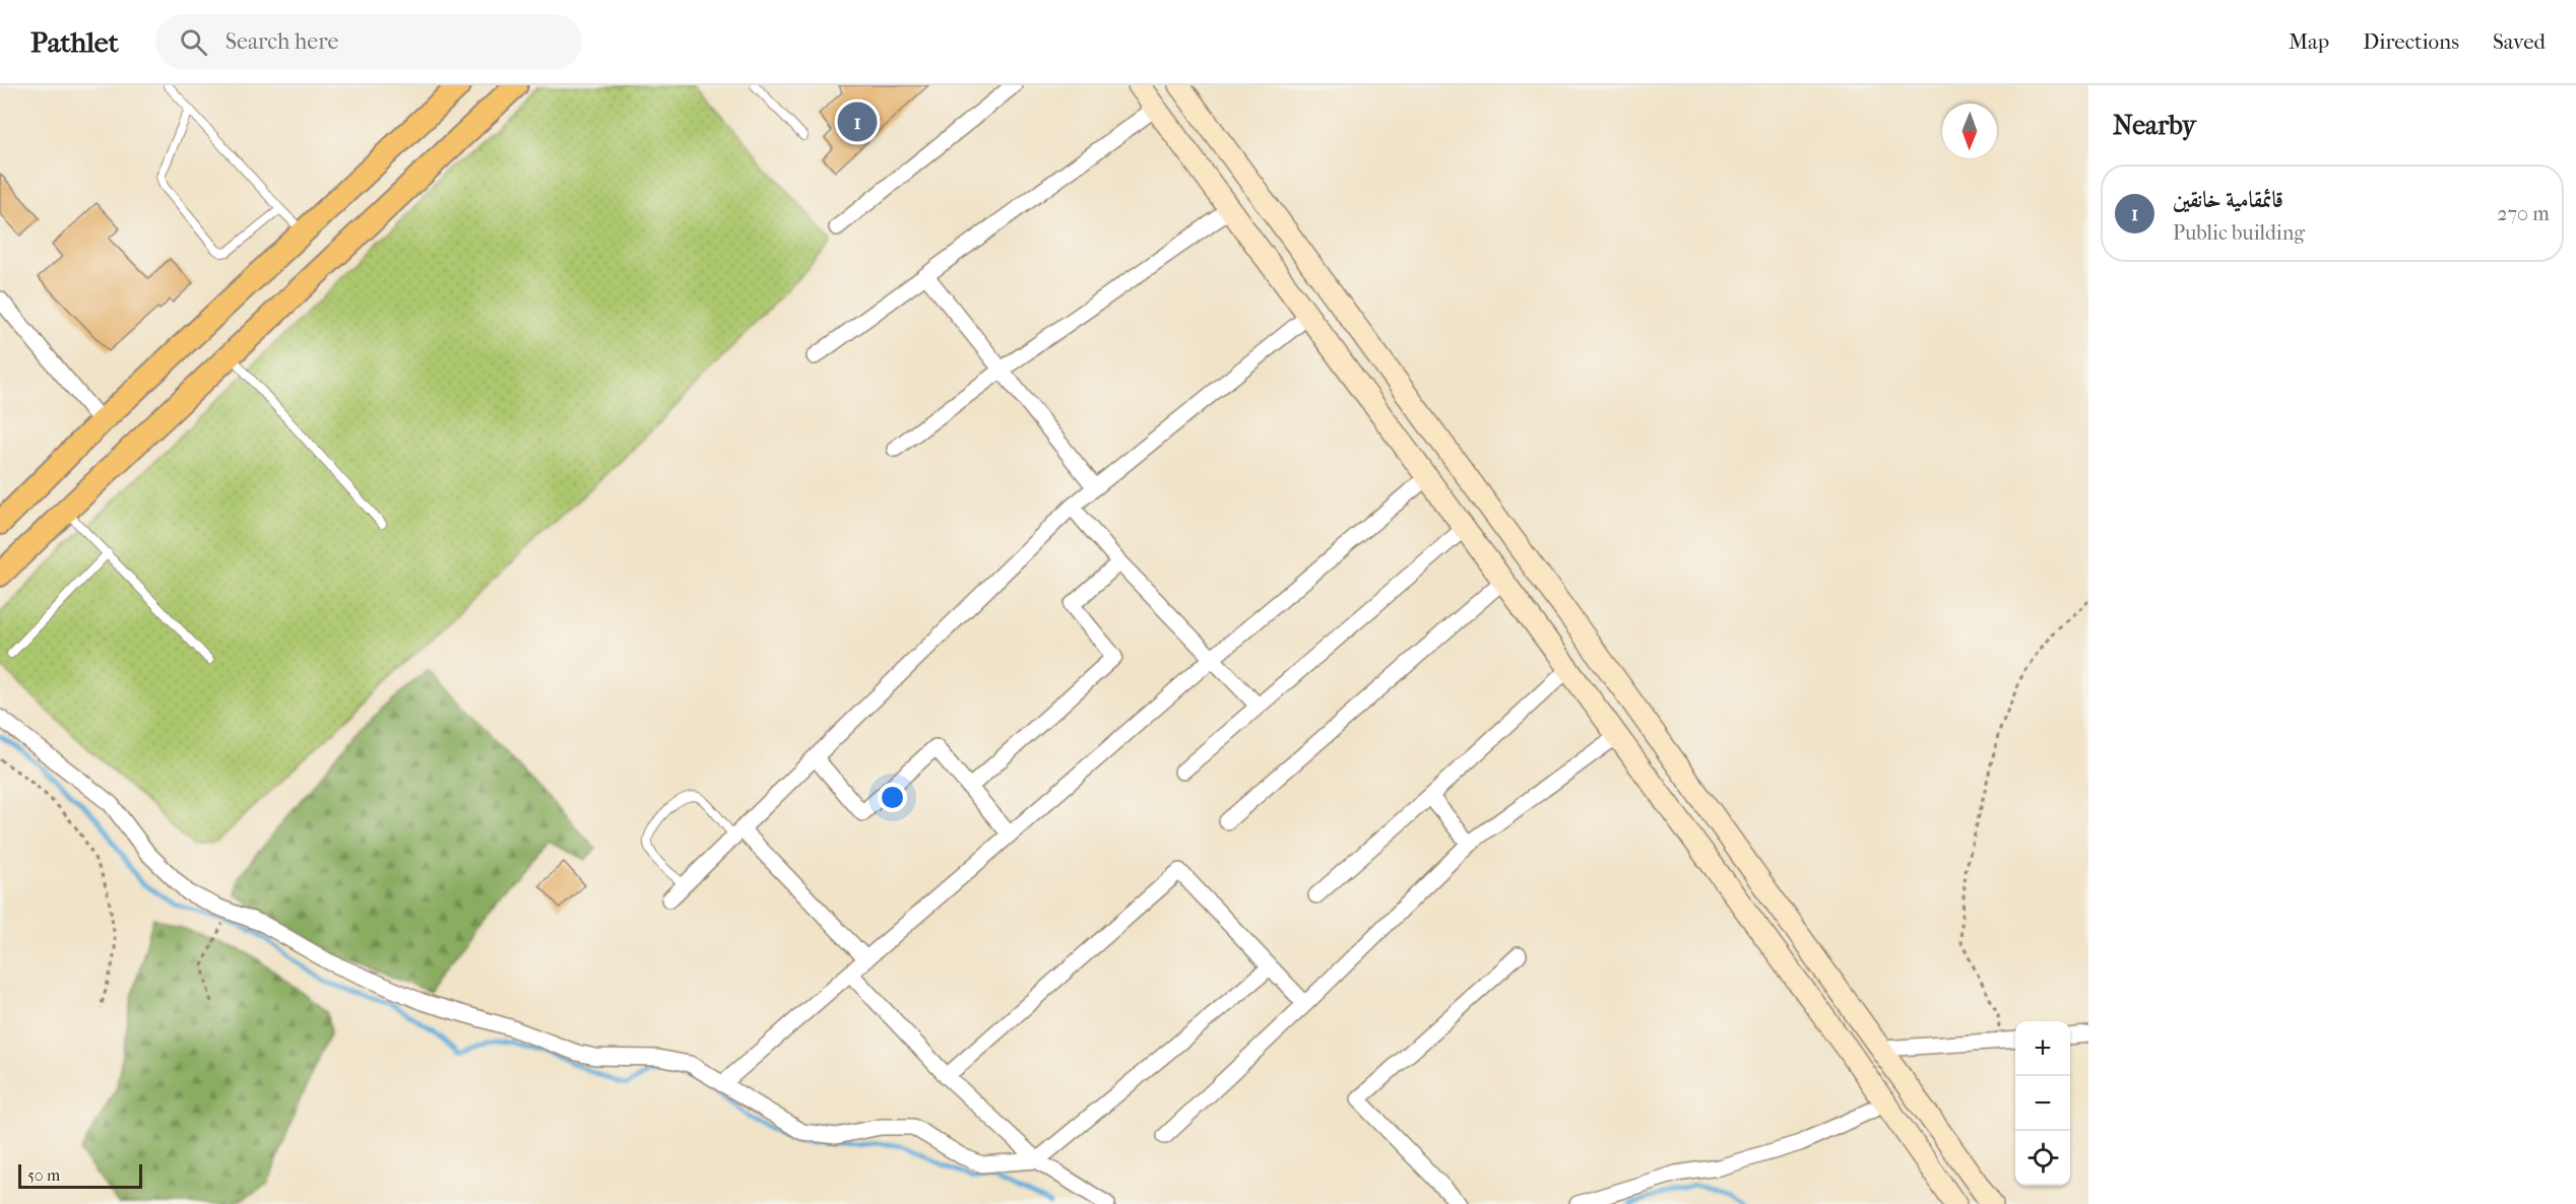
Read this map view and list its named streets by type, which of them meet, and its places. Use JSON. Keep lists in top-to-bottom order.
{
  "scale_bar": "50 m",
  "north": "bottom",
  "page": {
    "header": "Pathlet",
    "search": "Search here",
    "nav": ["Map", "Directions", "Saved"],
    "heading": "Nearby",
    "pins": "1",
    "list": [
      {
        "mark": "1",
        "name": "قائمقامية خانقين",
        "note": "Public building",
        "value": "270 m"
      }
    ],
    "map_buttons": ["+", "−"],
    "scale": "50 m"
  }
}
